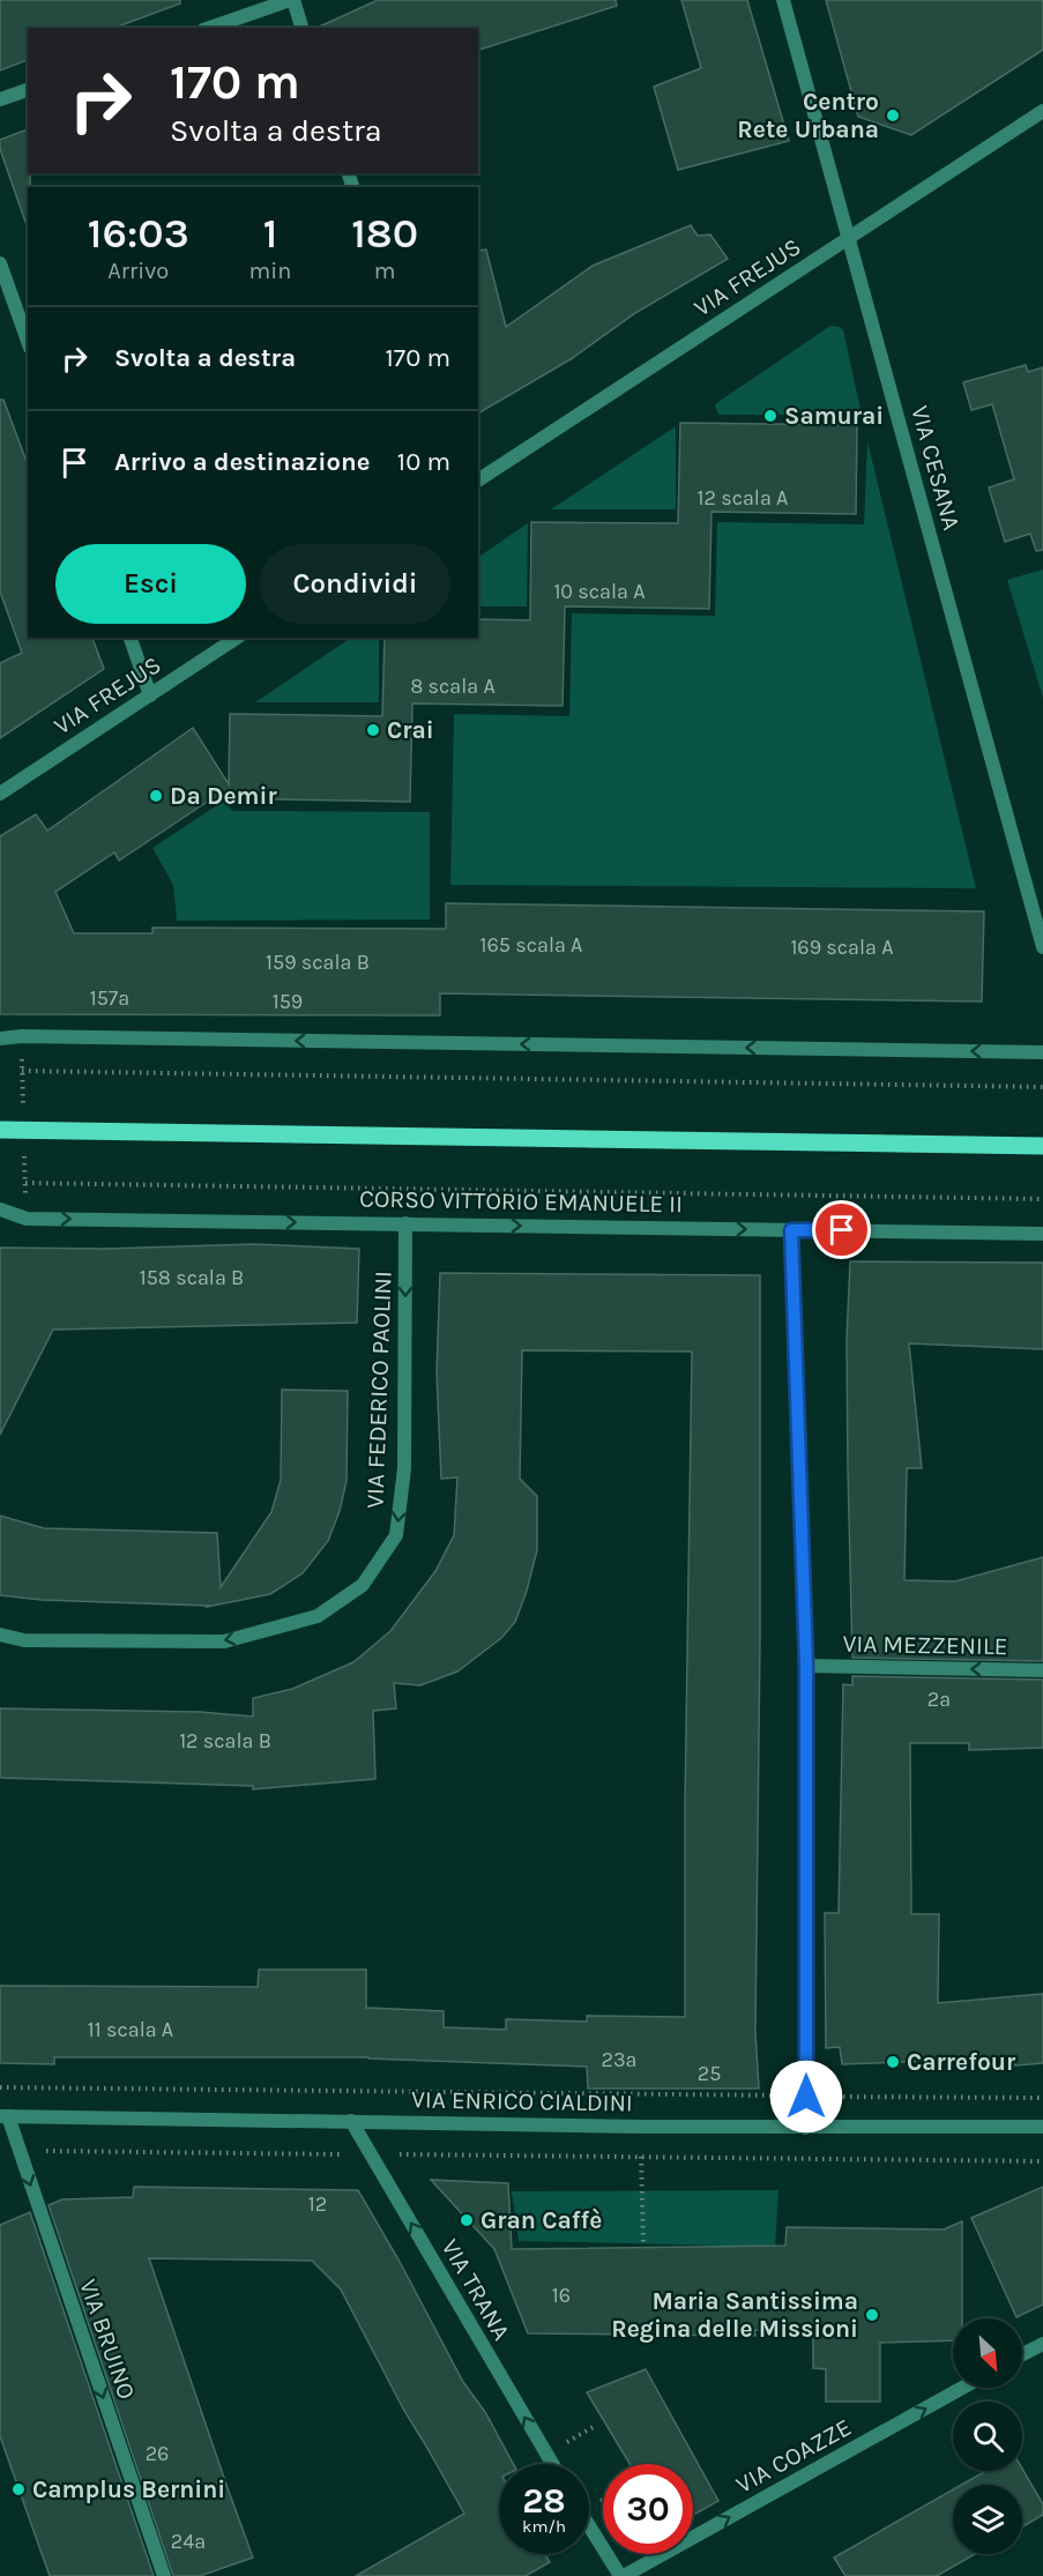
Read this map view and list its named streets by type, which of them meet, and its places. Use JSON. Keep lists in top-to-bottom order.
{
  "streets": {
    "street": [
      "VIA FREJUS",
      "VIA CESANA",
      "CORSO VITTORIO EMANUELE II",
      "VIA FEDERICO PAOLINI",
      "VIA MEZZENILE",
      "VIA ENRICO CIALDINI",
      "VIA TRANA",
      "VIA BRUINO",
      "VIA COAZZE"
    ]
  },
  "crossings": [
    ["VIA FREJUS", "VIA CESANA"],
    ["CORSO VITTORIO EMANUELE II", "VIA FEDERICO PAOLINI"],
    ["VIA ENRICO CIALDINI", "VIA TRANA"],
    ["VIA ENRICO CIALDINI", "VIA BRUINO"]
  ],
  "one_way": [
    "CORSO VITTORIO EMANUELE II",
    "VIA MEZZENILE",
    "VIA TRANA",
    "VIA BRUINO",
    "VIA COAZZE"
  ],
  "places": [
    "Centro Rete Urbana",
    "Samurai",
    "Crai",
    "Da Demir",
    "Carrefour",
    "Gran Caffè",
    "Maria Santissima Regina delle Missioni",
    "Camplus Bernini"
  ],
  "house_numbers": [
    "12 scala A",
    "10 scala A",
    "8 scala A",
    "165 scala A",
    "169 scala A",
    "159 scala B",
    "157a",
    "159",
    "158 scala B",
    "2a",
    "12 scala B",
    "11 scala A",
    "23a",
    "25",
    "12",
    "16",
    "26",
    "24a"
  ],
  "north": "bottom right",
  "page": {
    "turn": ["170 m", "Svolta a destra"],
    "eta": [
      "16:03",
      "Arrivo",
      "1",
      "min",
      "180",
      "m"
    ],
    "list": [
      {
        "name": "Svolta a destra",
        "value": "170 m"
      },
      {
        "name": "Arrivo a destinazione",
        "value": "10 m"
      }
    ],
    "buttons": ["Esci", "Condividi"],
    "speed": "28 km/h",
    "limit": "30"
  }
}
